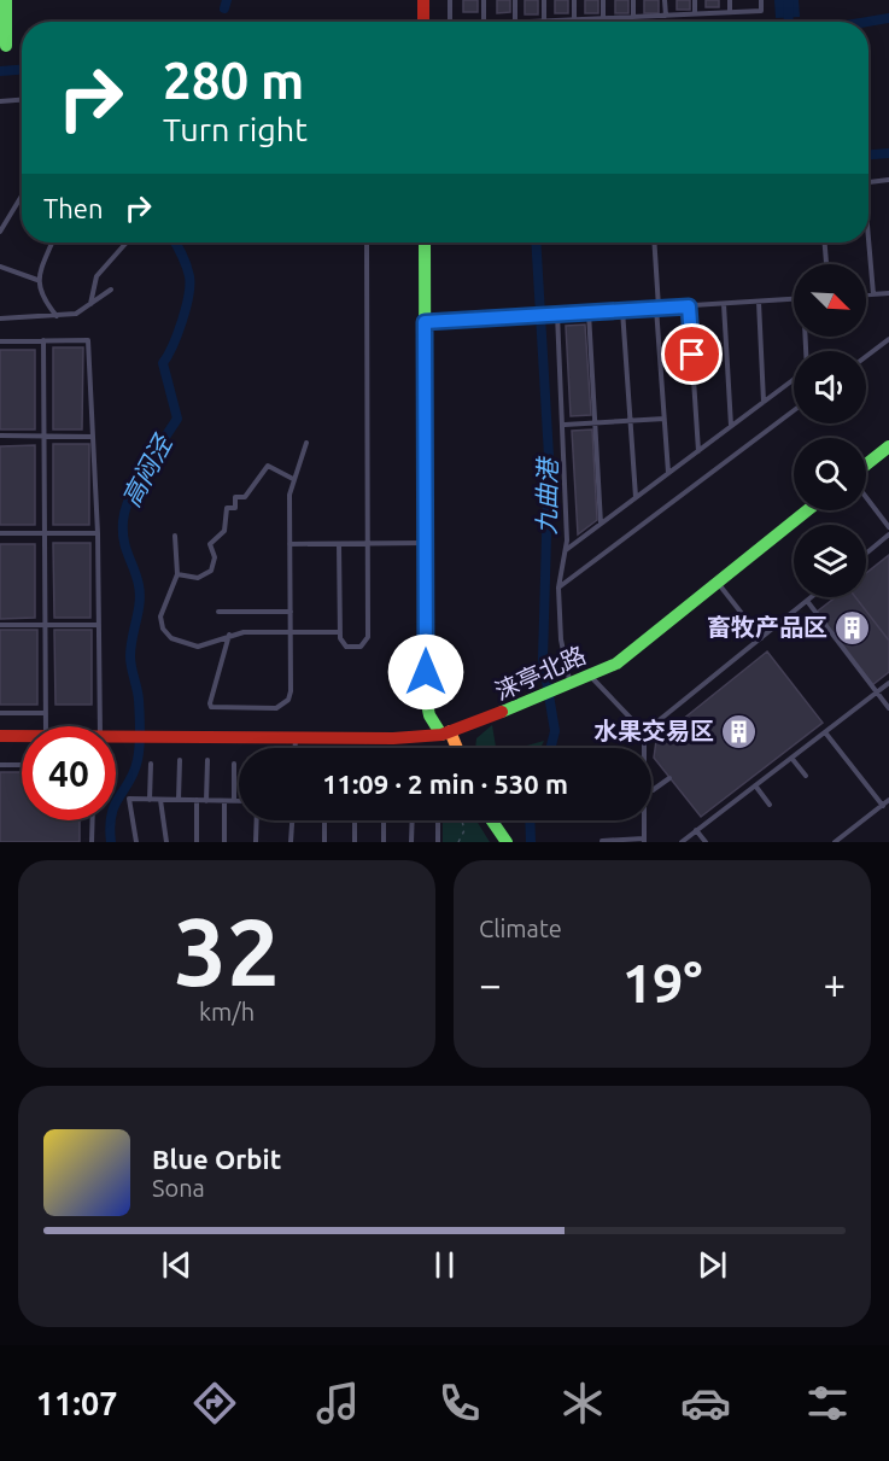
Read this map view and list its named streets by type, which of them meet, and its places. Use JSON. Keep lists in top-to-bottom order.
{
  "streets": {
    "street": ["涞亭北路"]
  },
  "water": ["高闷泾", "九曲港"],
  "places": {
    "building": ["畜牧产品区", "水果交易区"]
  },
  "north": "bottom right",
  "page": {
    "turn": ["280 m", "Turn right"],
    "then": "Then",
    "limit": "40",
    "trip": "11:09 · 2 min · 530 m",
    "tile": [
      ["32", "km/h"],
      "Climate"
    ],
    "heat": ["−", "19°", "+"],
    "song": ["Blue Orbit", "Sona"],
    "tabs": "11:07"
  }
}
